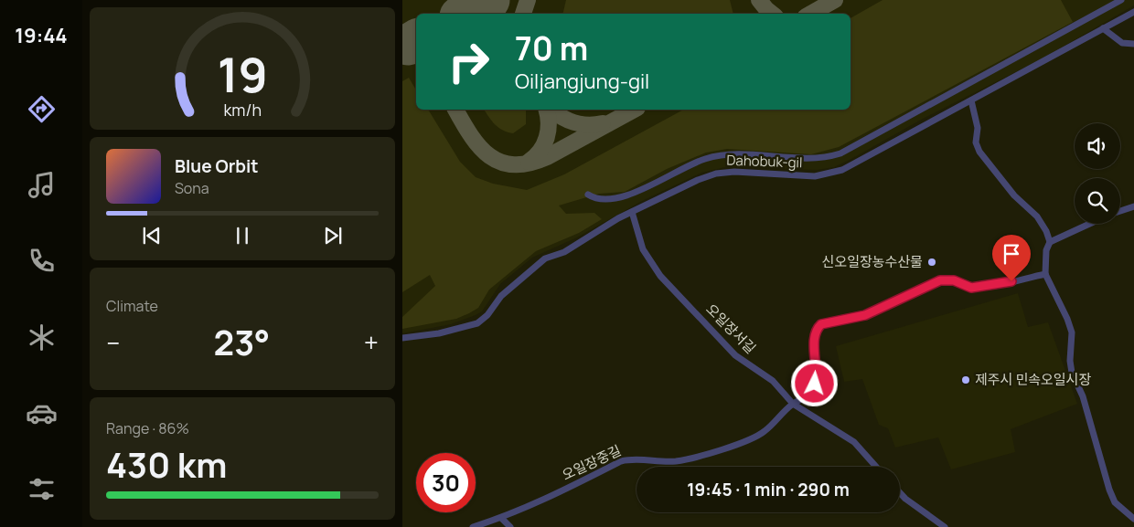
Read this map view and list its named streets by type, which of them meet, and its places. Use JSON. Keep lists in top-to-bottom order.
{
  "streets": {
    "street": ["Dahobuk-gil", "오일장서길", "오일장중길"]
  },
  "crossings": [
    ["Dahobuk-gil", "오일장서길"],
    ["오일장서길", "오일장중길"]
  ],
  "places": ["신오일장농수산물", "제주시 민속오일시장"],
  "page": {
    "tabs": "19:44",
    "turn": ["70 m", "Oiljangjung-gil"],
    "song": ["Blue Orbit", "Sona"],
    "tile": [
      "Climate",
      ["Range · 86%", "430 km"]
    ],
    "heat": ["−", "23°", "+"],
    "limit": "30",
    "trip": "19:45 · 1 min · 290 m",
    "gauge": ["19", "km/h"]
  }
}
